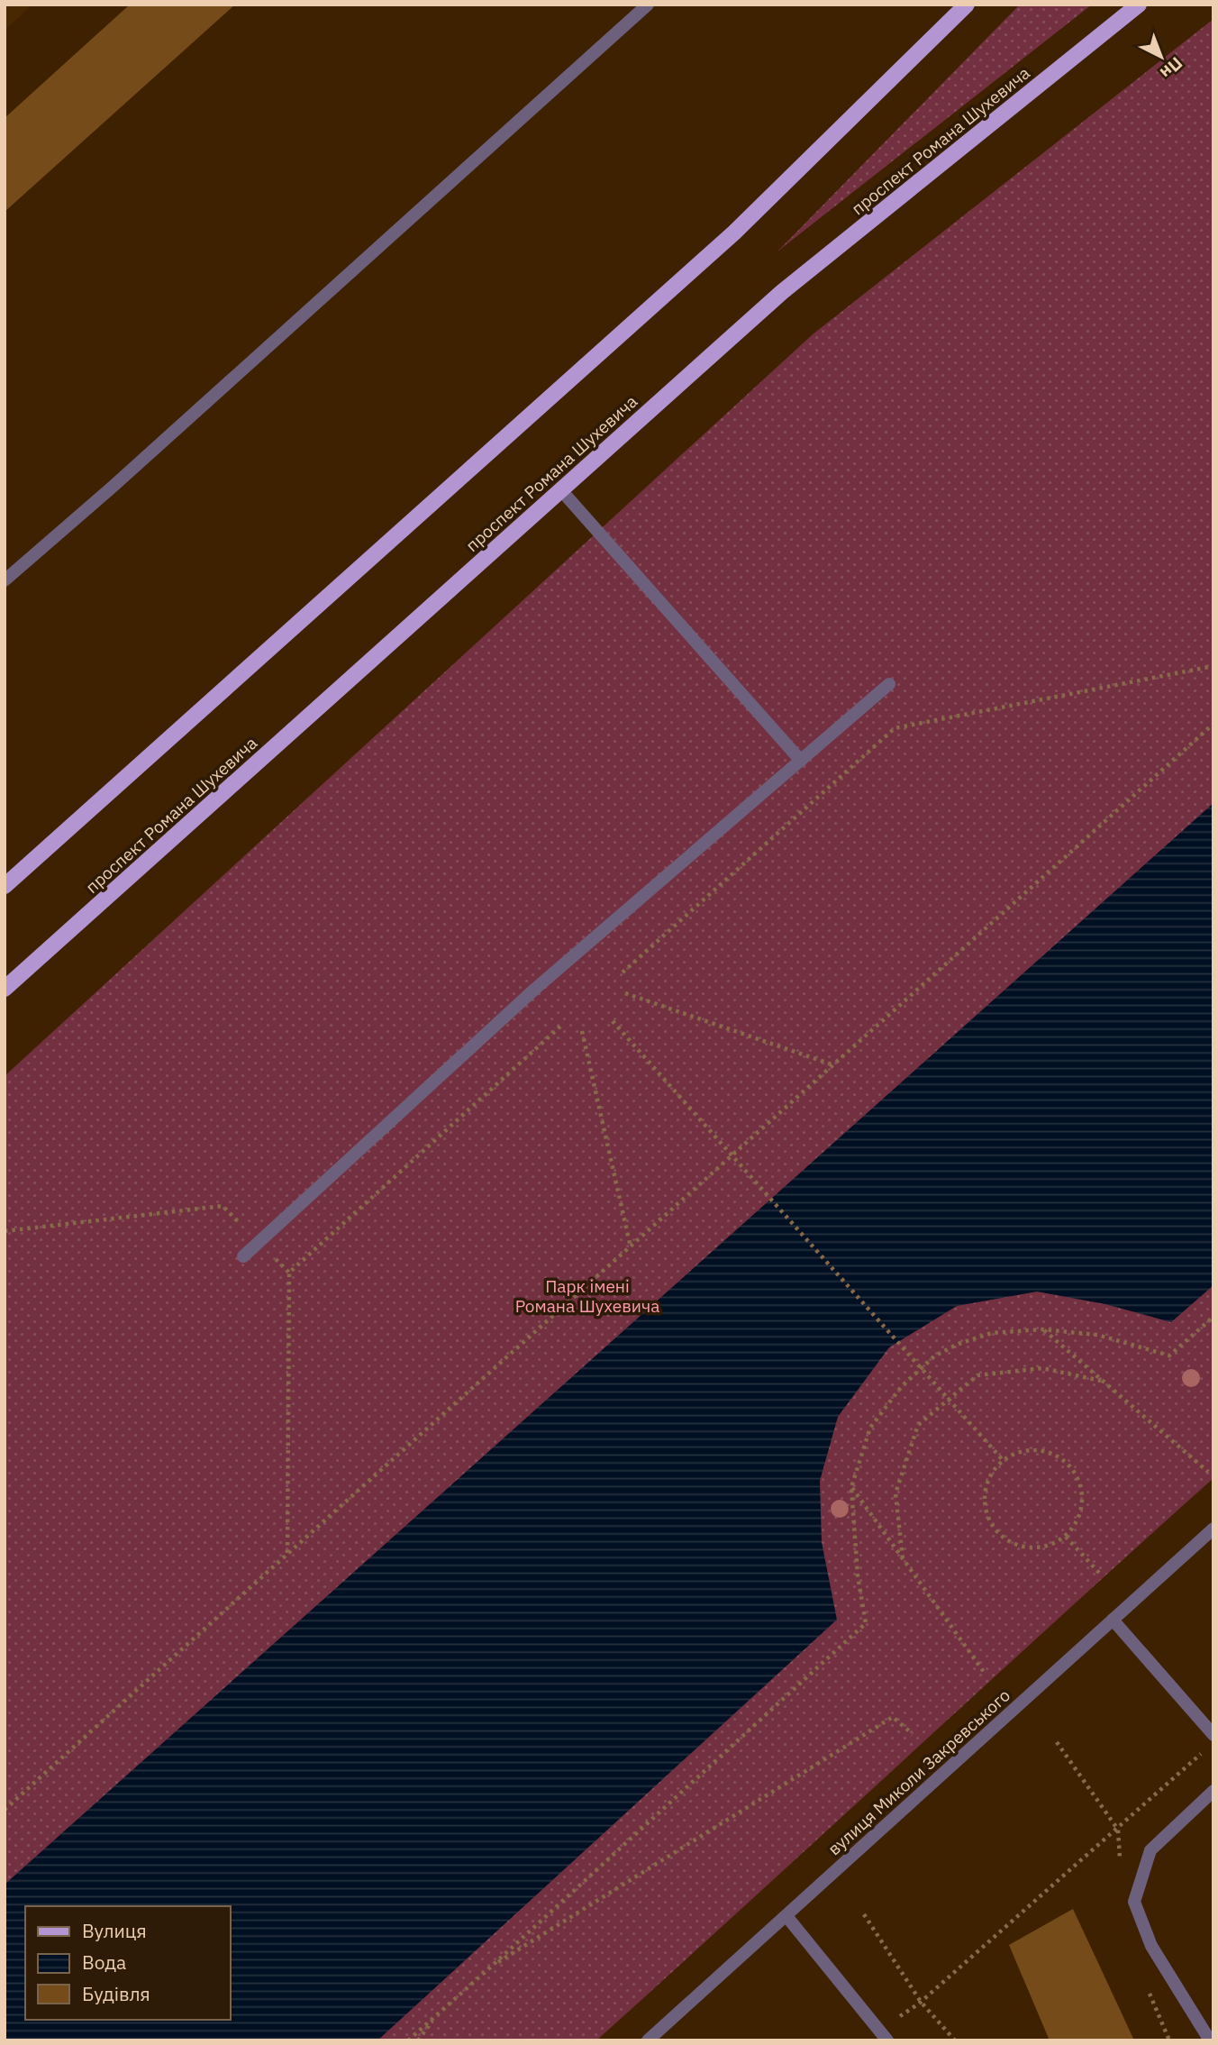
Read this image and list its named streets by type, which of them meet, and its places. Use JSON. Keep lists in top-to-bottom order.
{
  "streets": {
    "main road": ["проспект Романа Шухевича"],
    "street": ["вулиця Миколи Закревського"]
  },
  "parks": ["Парк імені Романа Шухевича"],
  "legend": ["Вулиця", "Вода", "Будівля"],
  "north": "bottom right"
}
